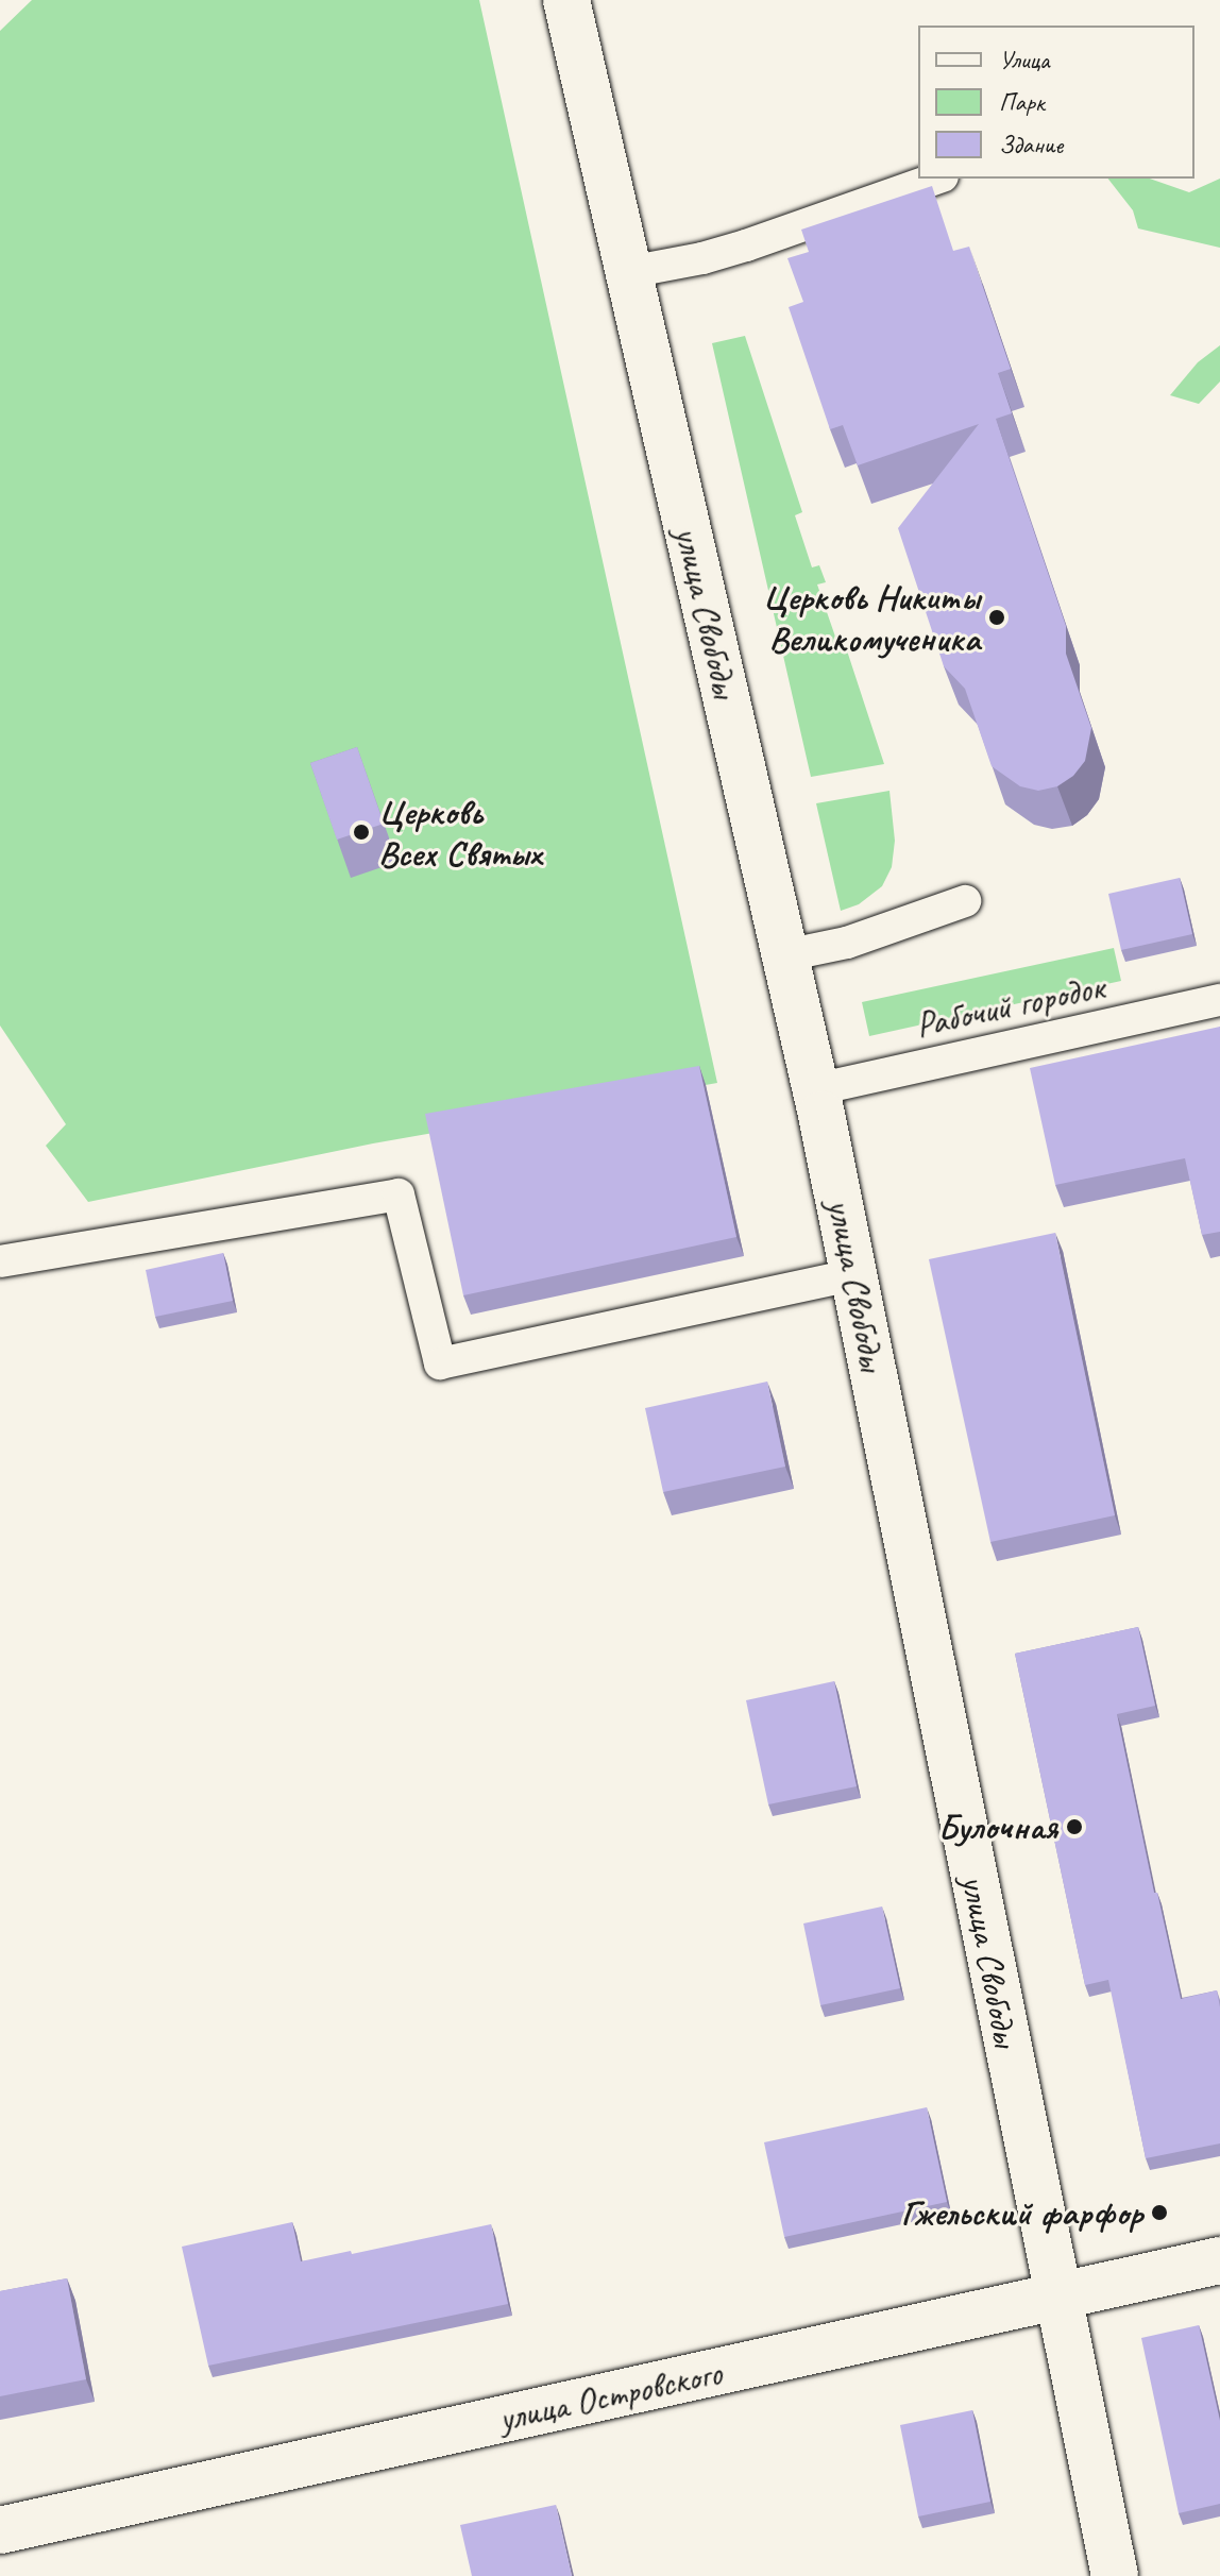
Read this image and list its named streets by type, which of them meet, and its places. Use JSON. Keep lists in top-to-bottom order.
{
  "streets": {
    "street": ["улица Свободы", "улица Островского"],
    "lane": ["Рабочий городок"]
  },
  "crossings": [
    ["улица Свободы", "Рабочий городок"],
    ["улица Свободы", "улица Островского"]
  ],
  "places": [
    "Церковь Никиты Великомученика",
    "Церковь Всех Святых",
    "Булочная",
    "Гжельский фарфор"
  ],
  "legend": ["Улица", "Парк", "Здание"]
}
